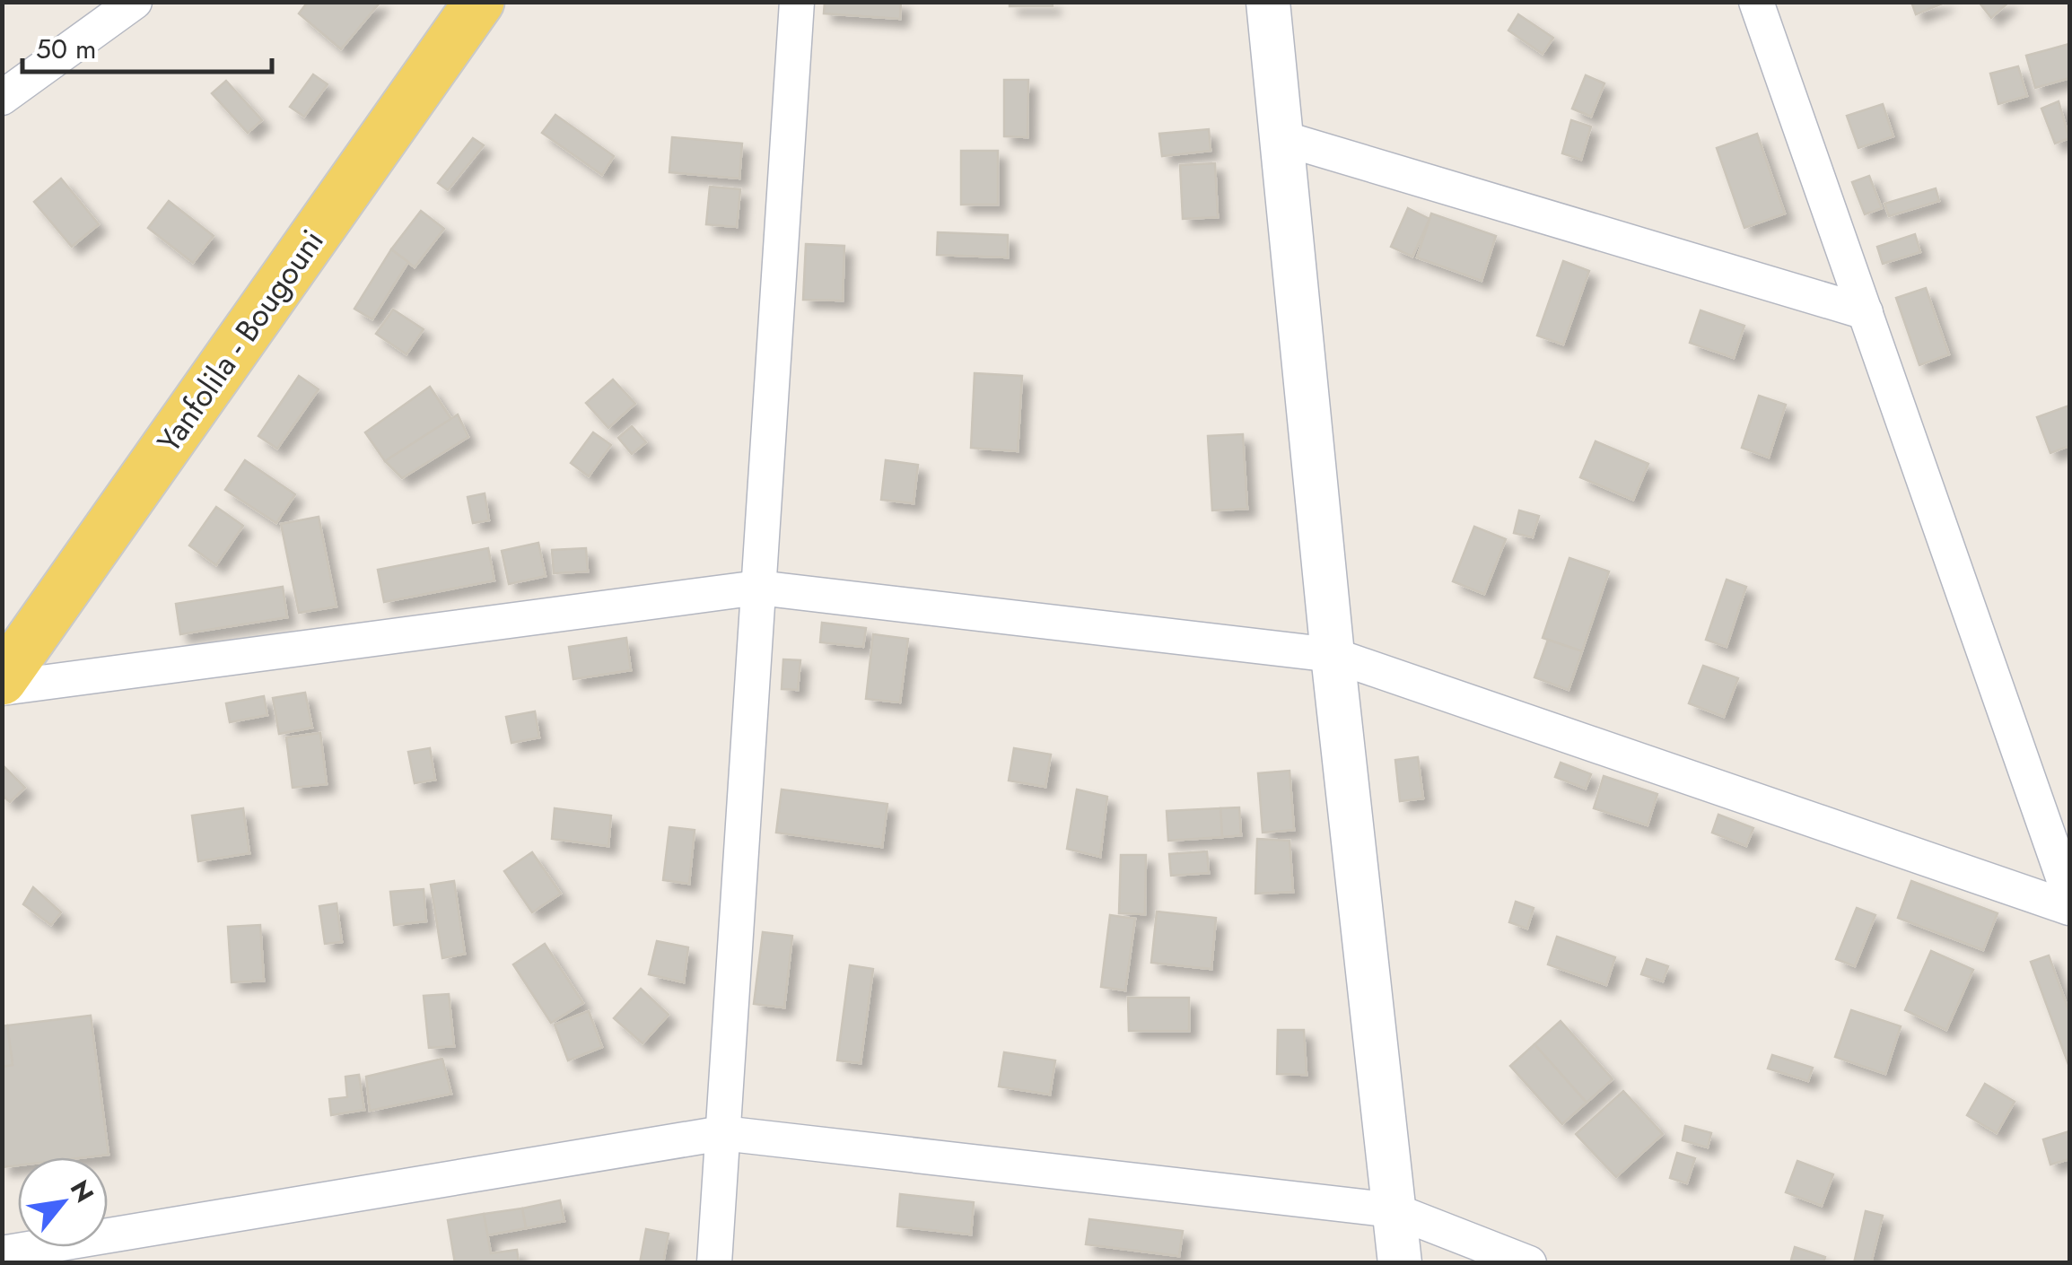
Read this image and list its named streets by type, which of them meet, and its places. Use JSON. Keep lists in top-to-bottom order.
{
  "streets": {
    "main road": ["Yanfolila - Bougouni"]
  },
  "scale_bar": "50 m",
  "north": "top right"
}
